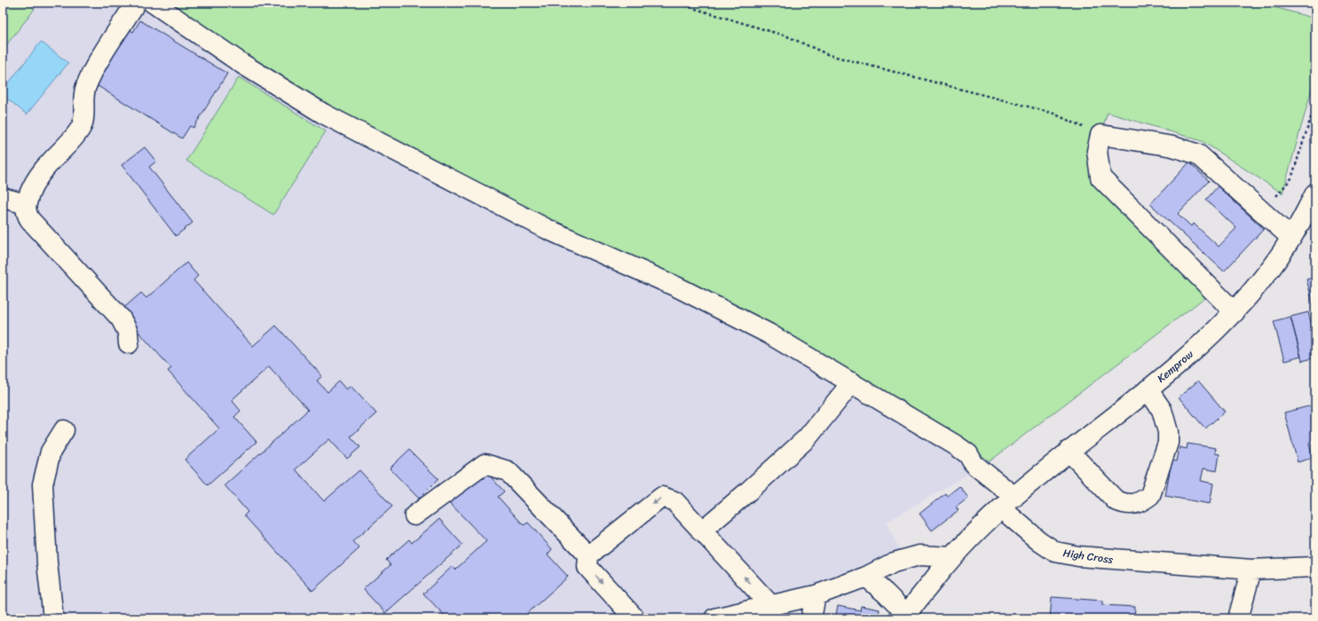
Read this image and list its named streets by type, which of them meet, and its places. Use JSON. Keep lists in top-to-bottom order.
{
  "streets": {
    "street": ["Kemprow", "High Cross"]
  },
  "crossings": [
    ["Kemprow", "High Cross"]
  ]
}
